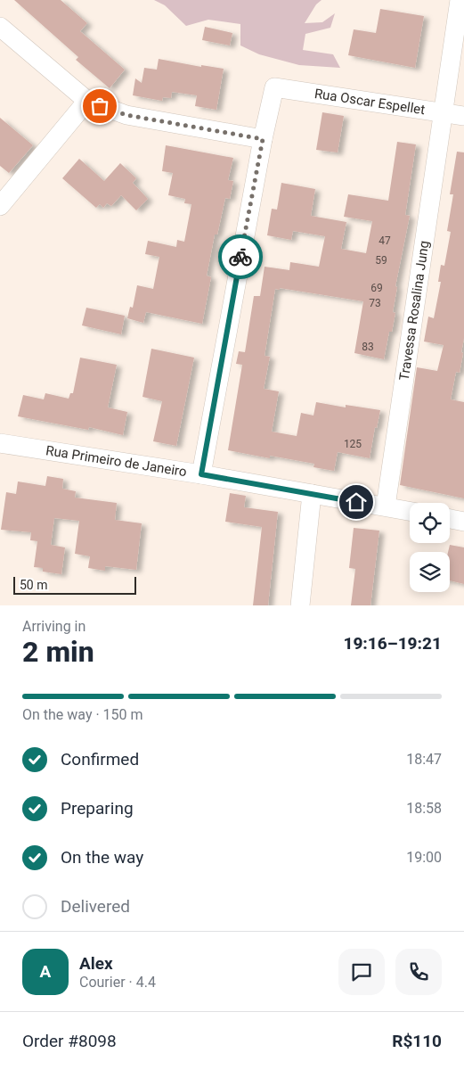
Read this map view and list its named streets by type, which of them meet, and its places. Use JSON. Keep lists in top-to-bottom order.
{
  "streets": {
    "street": ["Rua Oscar Espellet", "Travessa Rosalina Jung", "Rua Primeiro de Janeiro"]
  },
  "crossings": [
    ["Rua Oscar Espellet", "Travessa Rosalina Jung"],
    ["Travessa Rosalina Jung", "Rua Primeiro de Janeiro"]
  ],
  "house_numbers": [
    "47",
    "59",
    "69",
    "73",
    "83",
    "125"
  ],
  "scale_bar": "50 m",
  "page": {
    "scale": "50 m",
    "heading": ["2 min", "Arriving in", "19:16–19:21"],
    "panel": [
      "Alex",
      "Courier · 4.4",
      "Order #8098",
      "R$110"
    ],
    "bar": "On the way · 150 m",
    "list": [
      ["Confirmed", "18:47"],
      ["Preparing", "18:58"],
      ["On the way", "19:00"],
      "Delivered"
    ],
    "round": "A"
  }
}
